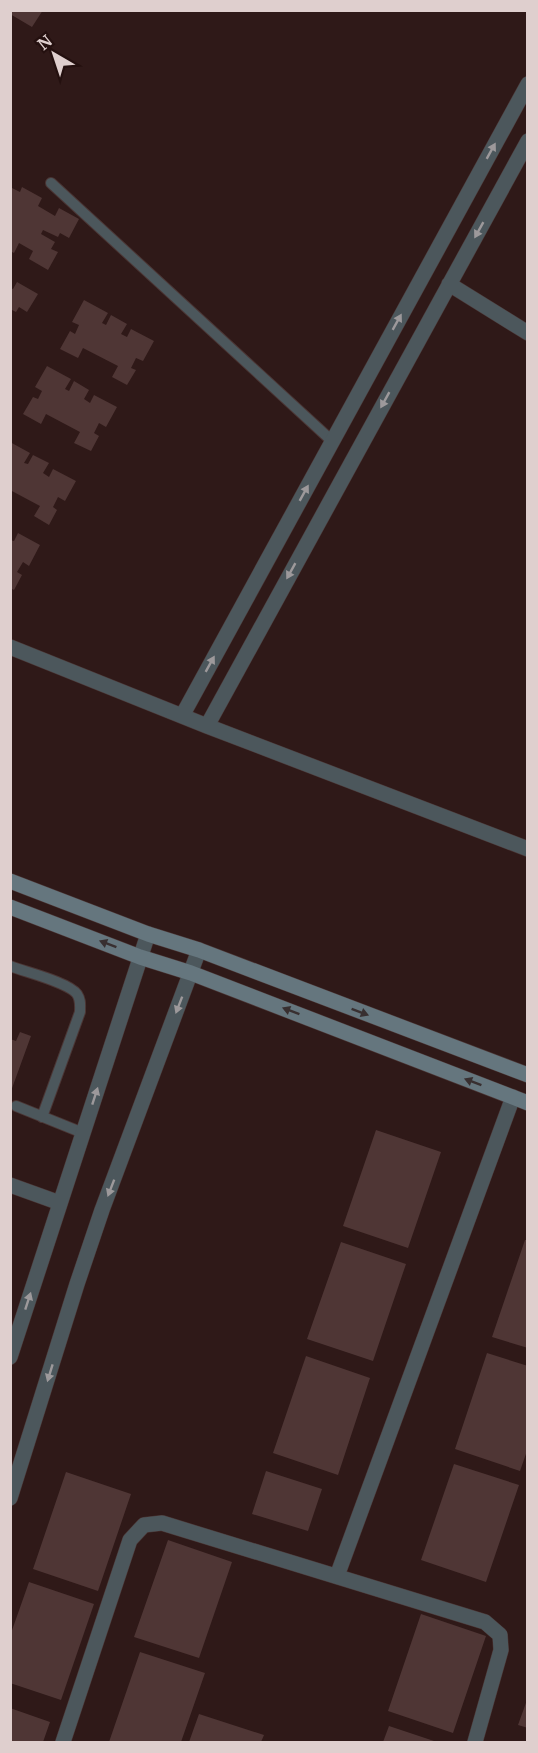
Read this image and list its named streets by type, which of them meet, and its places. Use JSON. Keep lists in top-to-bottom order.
{
  "north": "top left"
}
